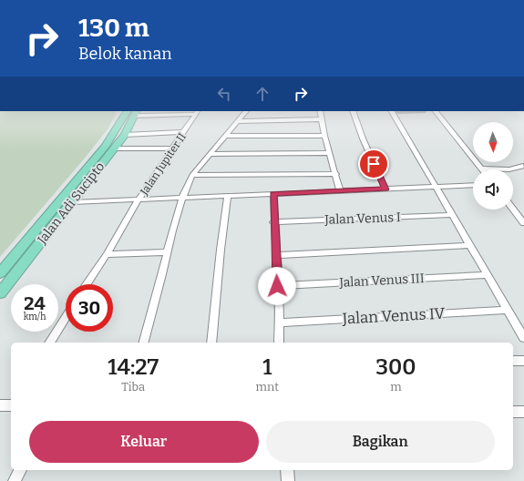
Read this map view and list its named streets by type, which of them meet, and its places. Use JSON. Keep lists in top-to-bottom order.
{
  "streets": {
    "highway": ["Jalan Adi Sucipto"],
    "street": [
      "Jalan Jupiter II",
      "Jalan Venus I",
      "Jalan Venus III",
      "Jalan Venus IV"
    ]
  },
  "north": "bottom",
  "page": {
    "turn": ["130 m", "Belok kanan"],
    "speed": "24 km/h",
    "limit": "30",
    "eta": [
      "14:27",
      "Tiba",
      "1",
      "mnt",
      "300",
      "m"
    ],
    "buttons": ["Keluar", "Bagikan"]
  }
}
